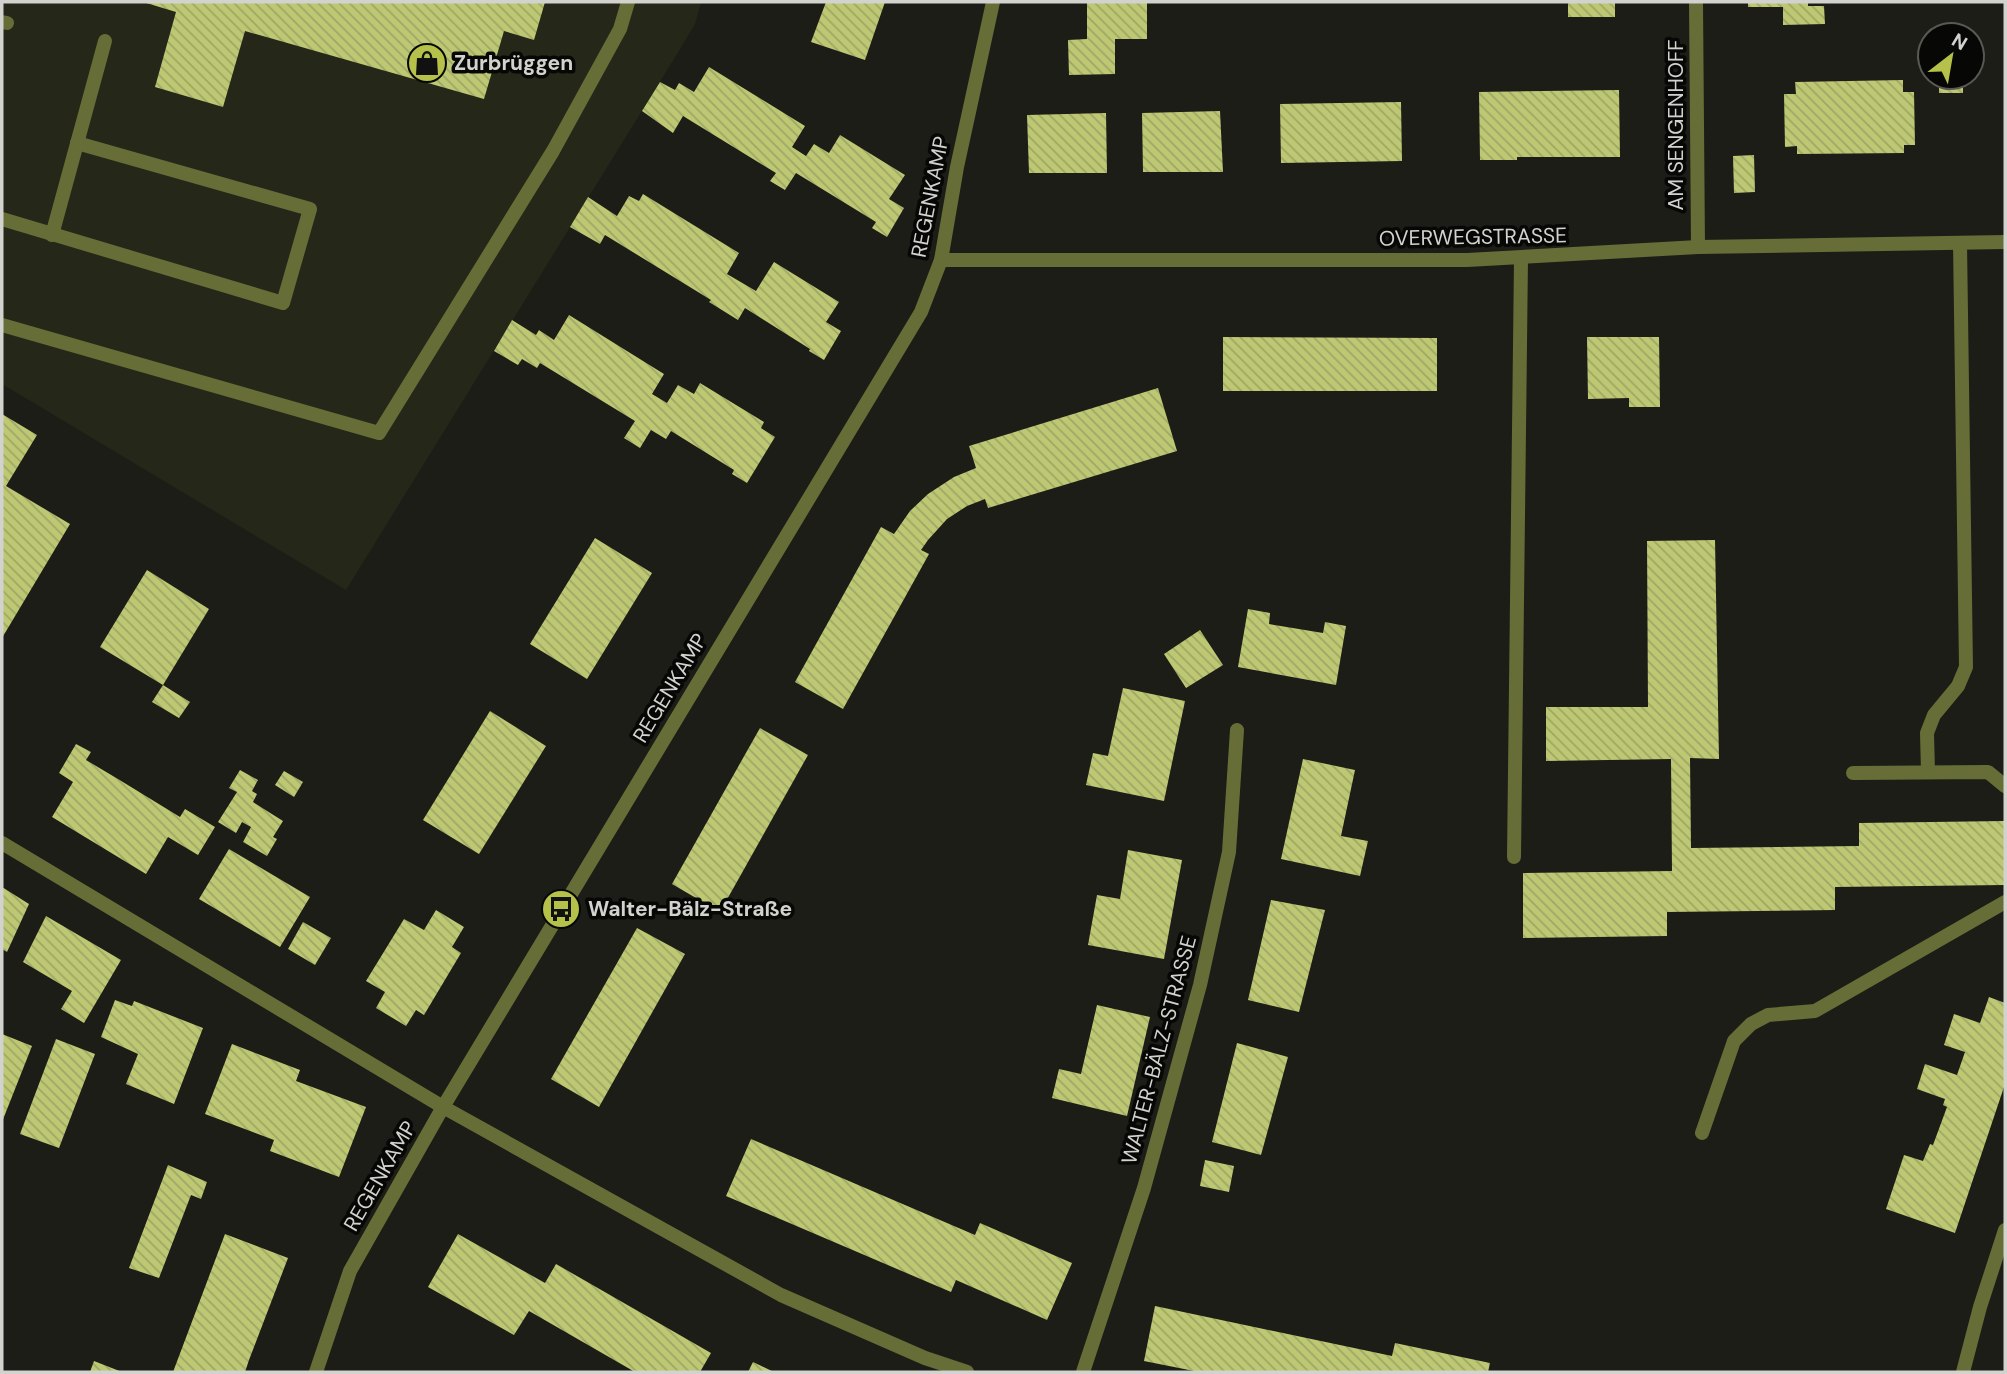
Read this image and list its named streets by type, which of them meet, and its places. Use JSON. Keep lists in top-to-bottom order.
{
  "streets": {
    "street": [
      "AM SENGENHOFF",
      "REGENKAMP",
      "OVERWEGSTRASSE",
      "WALTER-BÄLZ-STRASSE"
    ]
  },
  "crossings": [
    ["AM SENGENHOFF", "OVERWEGSTRASSE"],
    ["REGENKAMP", "OVERWEGSTRASSE"]
  ],
  "places": {
    "shop": ["Zurbrüggen"],
    "bus stop": ["Walter-Bälz-Straße"]
  },
  "north": "top right"
}
